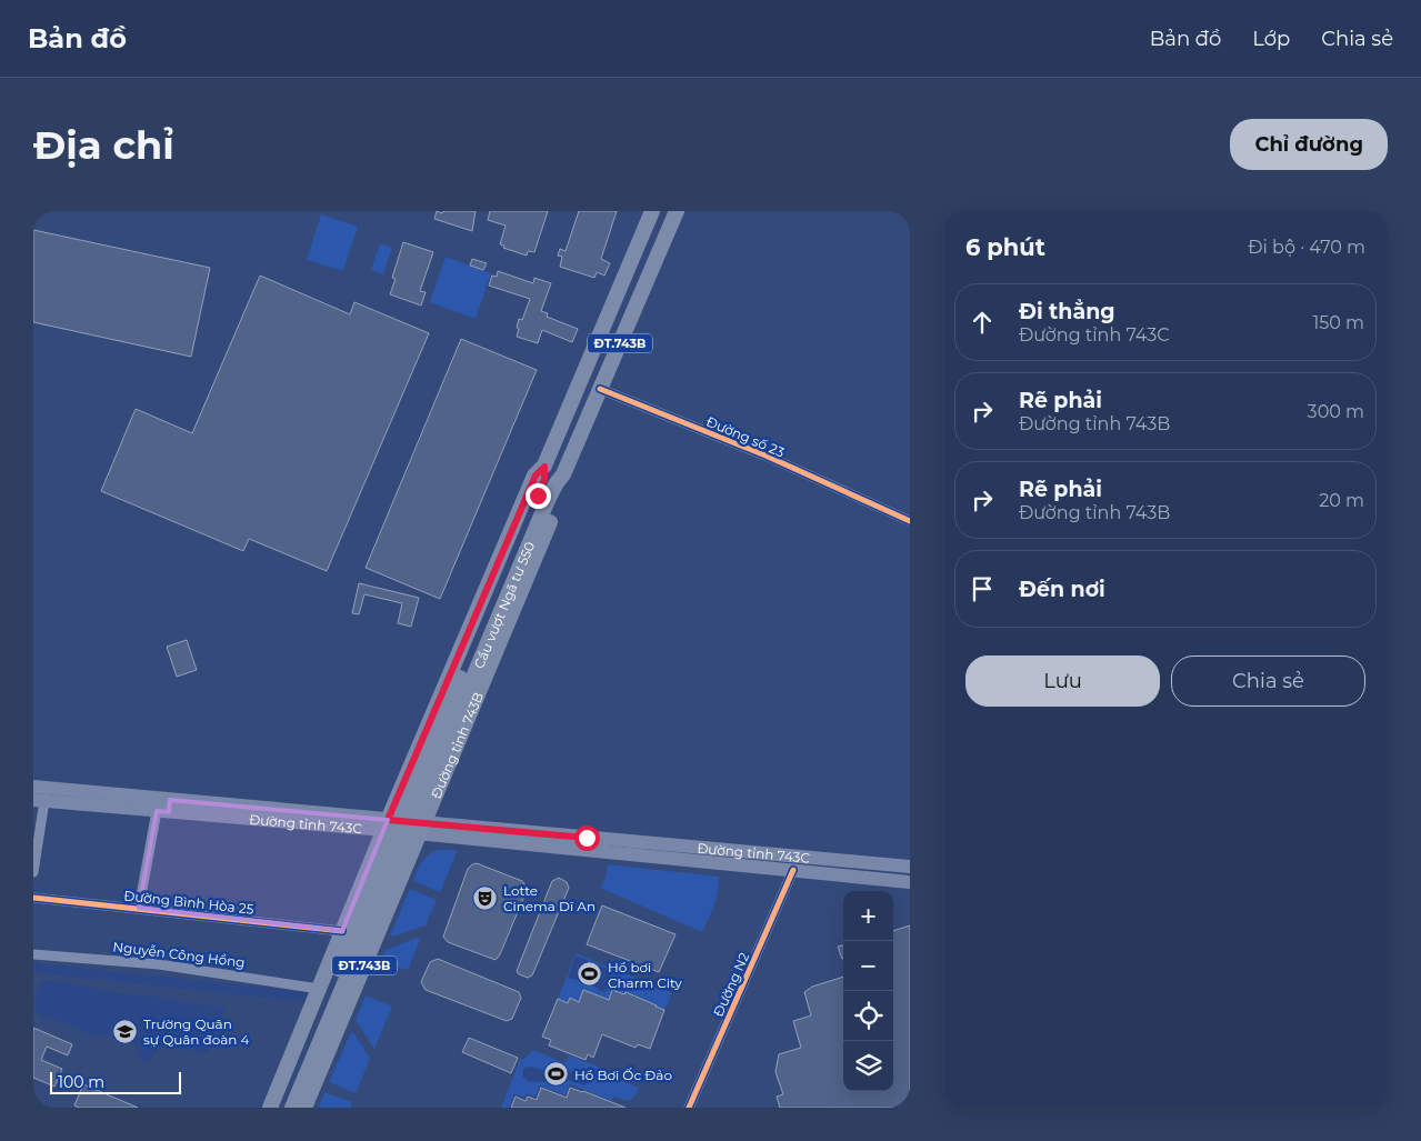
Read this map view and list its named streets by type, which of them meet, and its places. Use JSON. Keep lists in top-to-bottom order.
{
  "streets": {
    "main road": [
      "ĐT.743B",
      "Cầu vượt Ngã tư 550",
      "Đường tỉnh 743B",
      "Đường tỉnh 743C"
    ],
    "street": [
      "Đường số 23",
      "Đường Bình Hòa 25",
      "Nguyễn Công Hồng",
      "Đường N2"
    ]
  },
  "crossings": [
    ["ĐT.743B", "Cầu vượt Ngã tư 550"],
    ["ĐT.743B", "Đường tỉnh 743B"],
    ["ĐT.743B", "Đường tỉnh 743C"],
    ["ĐT.743B", "Đường Bình Hòa 25"],
    ["ĐT.743B", "Nguyễn Công Hồng"],
    ["Đường số 23", "Đường tỉnh 743B"],
    ["Cầu vượt Ngã tư 550", "Đường tỉnh 743B"],
    ["Đường tỉnh 743B", "Đường tỉnh 743C"],
    ["Đường tỉnh 743C", "Đường N2"]
  ],
  "places": {
    "theatre": ["Lotte Cinema Dĩ An"],
    "sports": ["Hồ bơi Charm City", "Hồ Bơi Ốc Đảo"],
    "school or university": ["Trường Quân sự Quân đoàn 4"]
  },
  "scale_bar": "100 m",
  "page": {
    "header": "Bản đồ",
    "nav": ["Bản đồ", "Lớp", "Chia sẻ"],
    "buttons": [
      "Chỉ đường",
      ["Lưu", "Chia sẻ"]
    ],
    "title": "Địa chỉ",
    "heading": ["6 phút", "Đi bộ · 470 m"],
    "list": [
      ["Đi thẳng", "Đường tỉnh 743C", "150 m"],
      ["Rẽ phải", "Đường tỉnh 743B", "300 m"],
      ["Rẽ phải", "Đường tỉnh 743B", "20 m"],
      "Đến nơi"
    ],
    "map_buttons": ["+", "−"],
    "scale": "100 m"
  }
}
